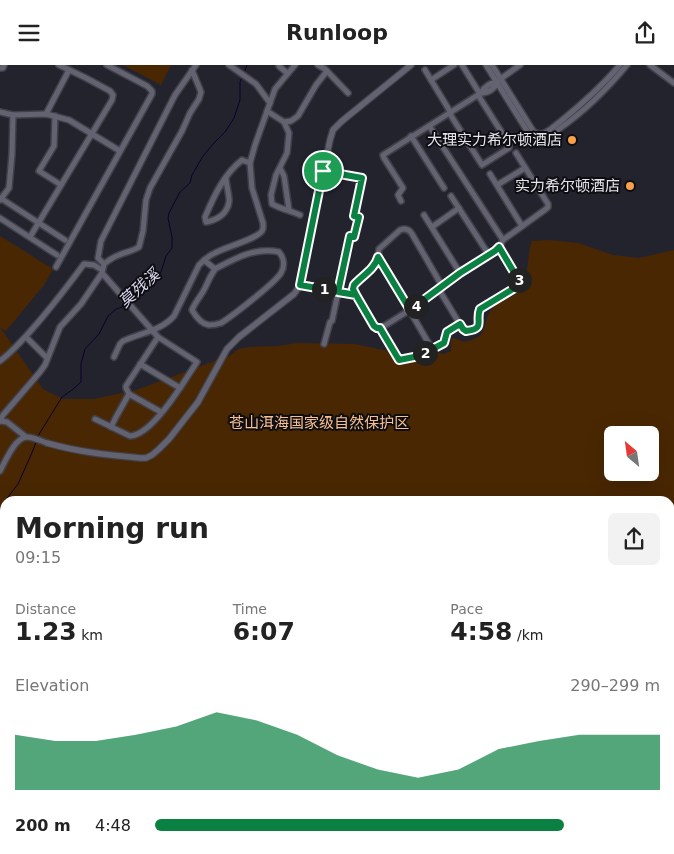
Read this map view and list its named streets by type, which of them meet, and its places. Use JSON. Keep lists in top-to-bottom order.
{
  "water": ["莫残溪"],
  "parks": ["苍山洱海国家级自然保护区"],
  "places": ["大理实力希尔顿酒店", "实力希尔顿酒店"],
  "north": "top left",
  "page": {
    "header": "Runloop",
    "pins": [
      "3",
      "1",
      "4",
      "2"
    ],
    "heading": ["Morning run", "09:15"],
    "stats": [
      ["Distance", "1.23 km"],
      ["Time", "6:07"],
      ["Pace", "4:58 /km"]
    ],
    "chart": ["Elevation", "290–299 m"],
    "list": [
      {
        "name": "200 m",
        "note": "4:48"
      }
    ]
  }
}
